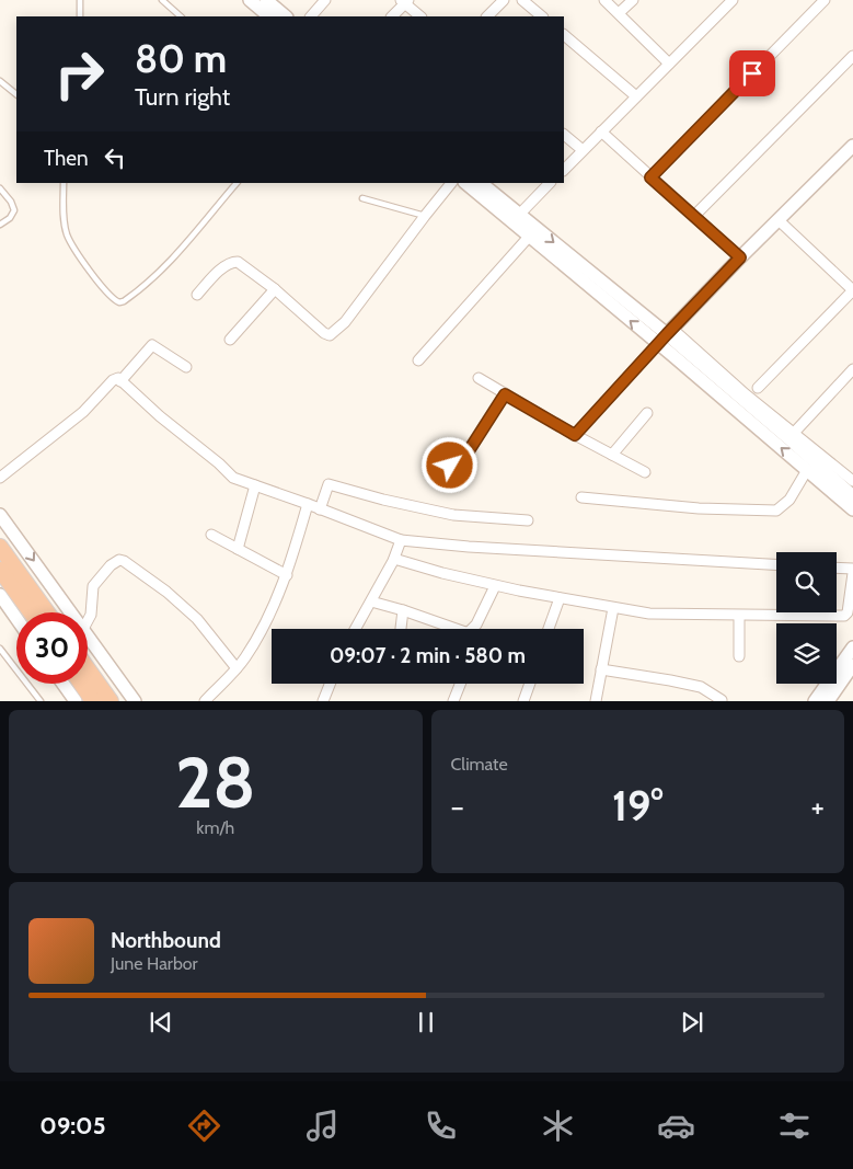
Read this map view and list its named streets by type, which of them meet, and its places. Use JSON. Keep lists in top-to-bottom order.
{
  "page": {
    "turn": ["80 m", "Turn right"],
    "then": "Then",
    "limit": "30",
    "trip": "09:07 · 2 min · 580 m",
    "tile": [
      ["28", "km/h"],
      "Climate"
    ],
    "heat": ["−", "19°", "+"],
    "song": ["Northbound", "June Harbor"],
    "tabs": "09:05"
  }
}
